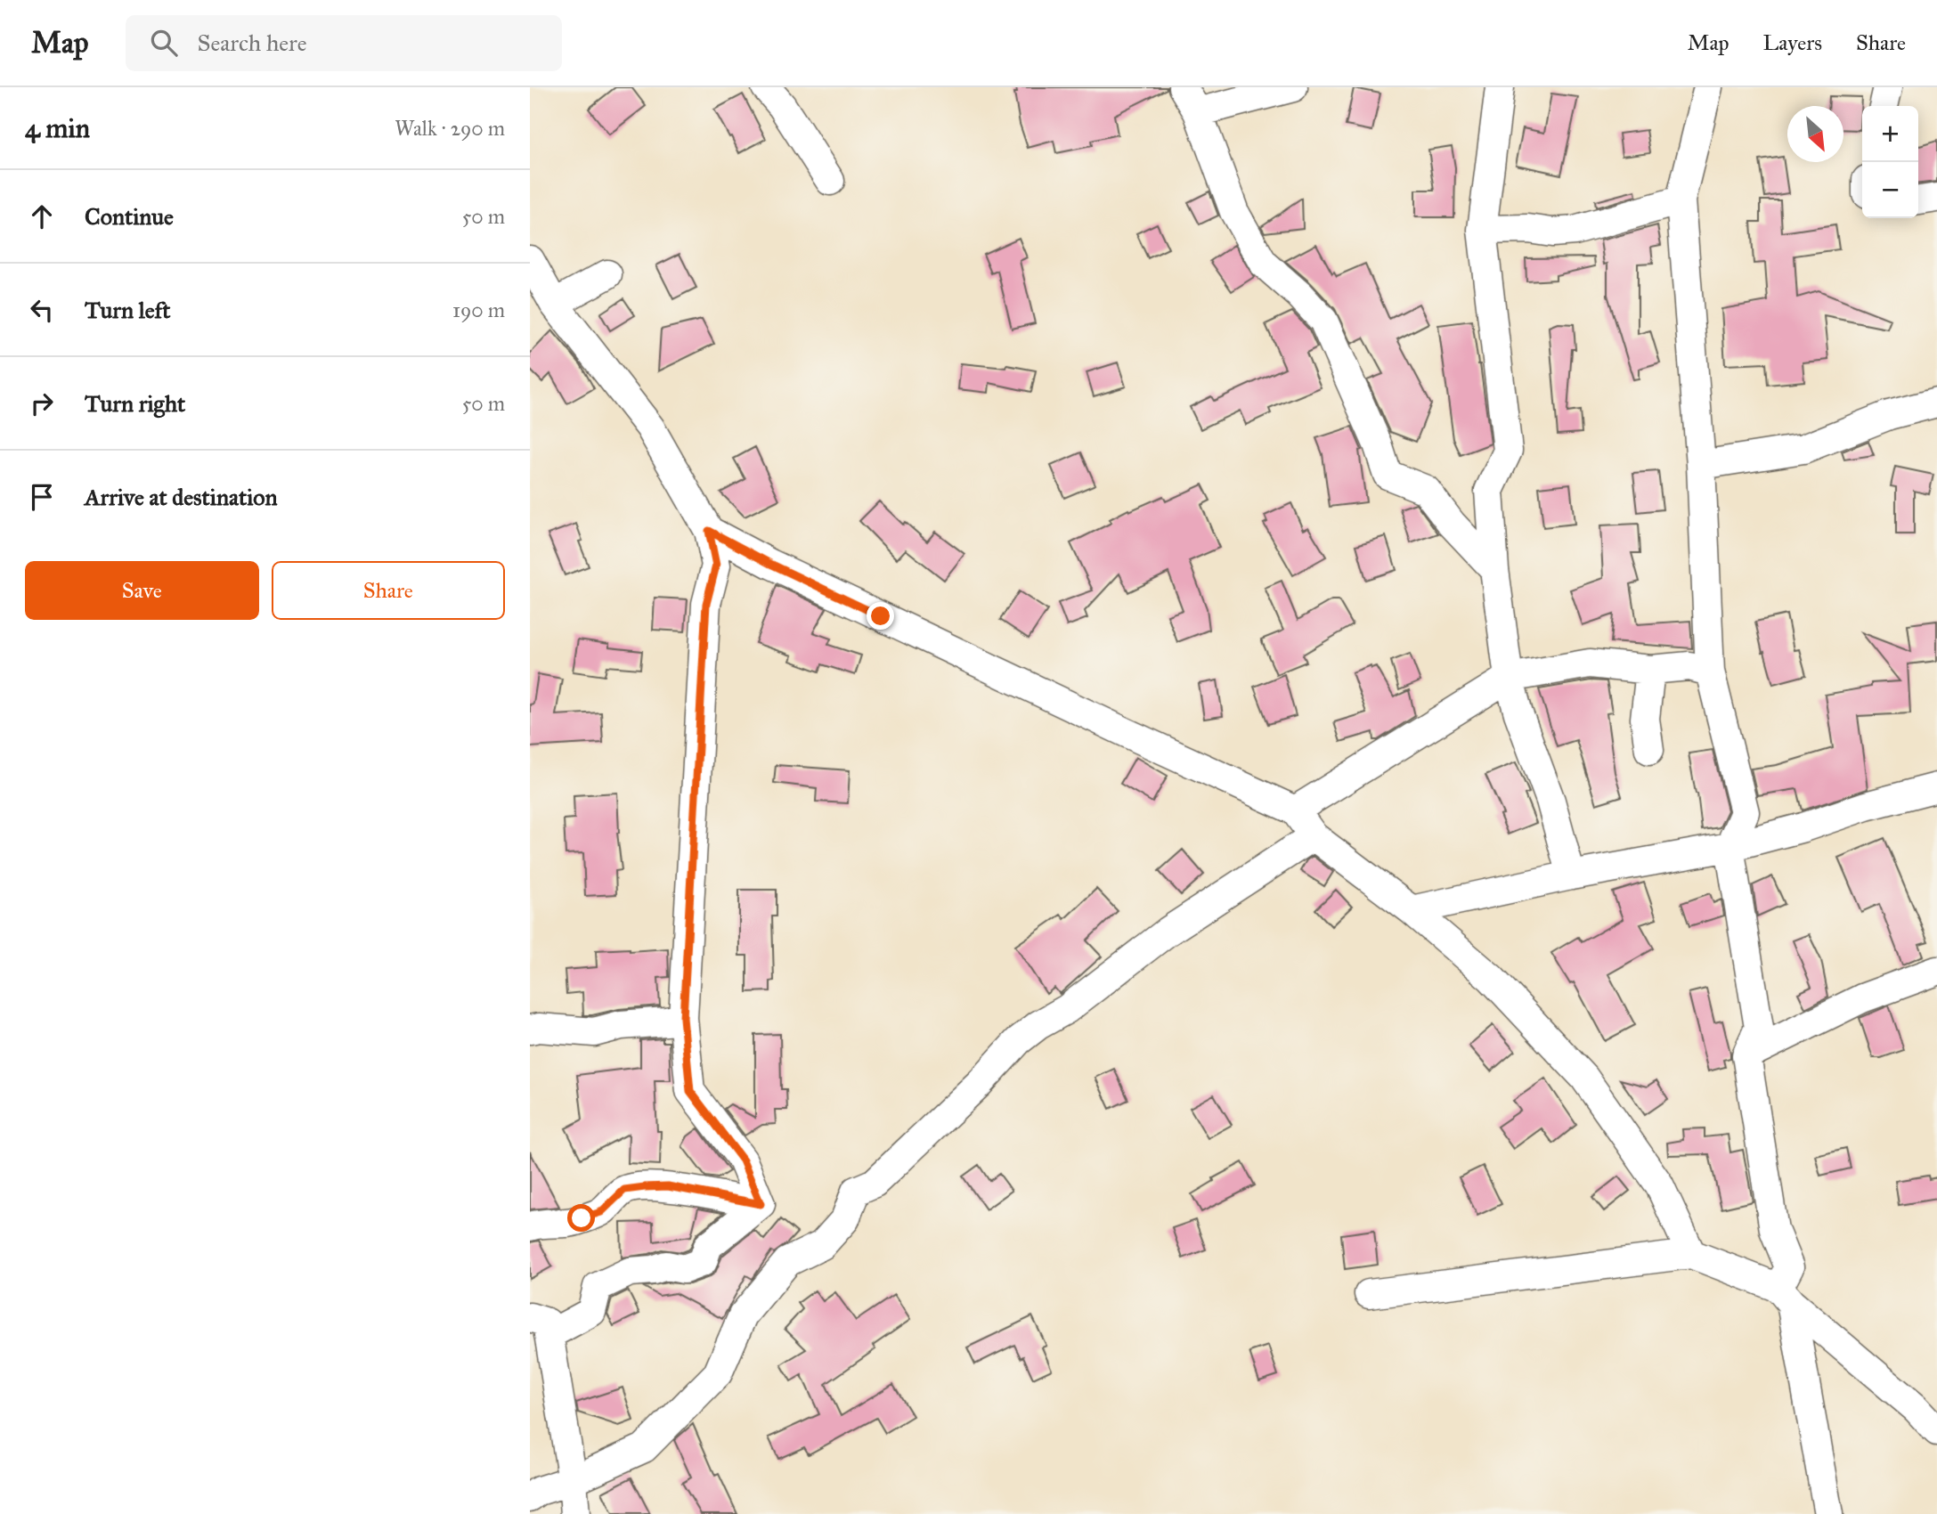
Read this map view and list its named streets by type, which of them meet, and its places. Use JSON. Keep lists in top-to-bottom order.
{
  "north": "bottom right",
  "page": {
    "header": "Map",
    "search": "Search here",
    "nav": ["Map", "Layers", "Share"],
    "heading": ["4 min", "Walk · 290 m"],
    "map_buttons": ["+", "−"],
    "list": [
      ["Continue", "50 m"],
      ["Turn left", "190 m"],
      ["Turn right", "50 m"],
      "Arrive at destination"
    ],
    "buttons": ["Save", "Share"]
  }
}
